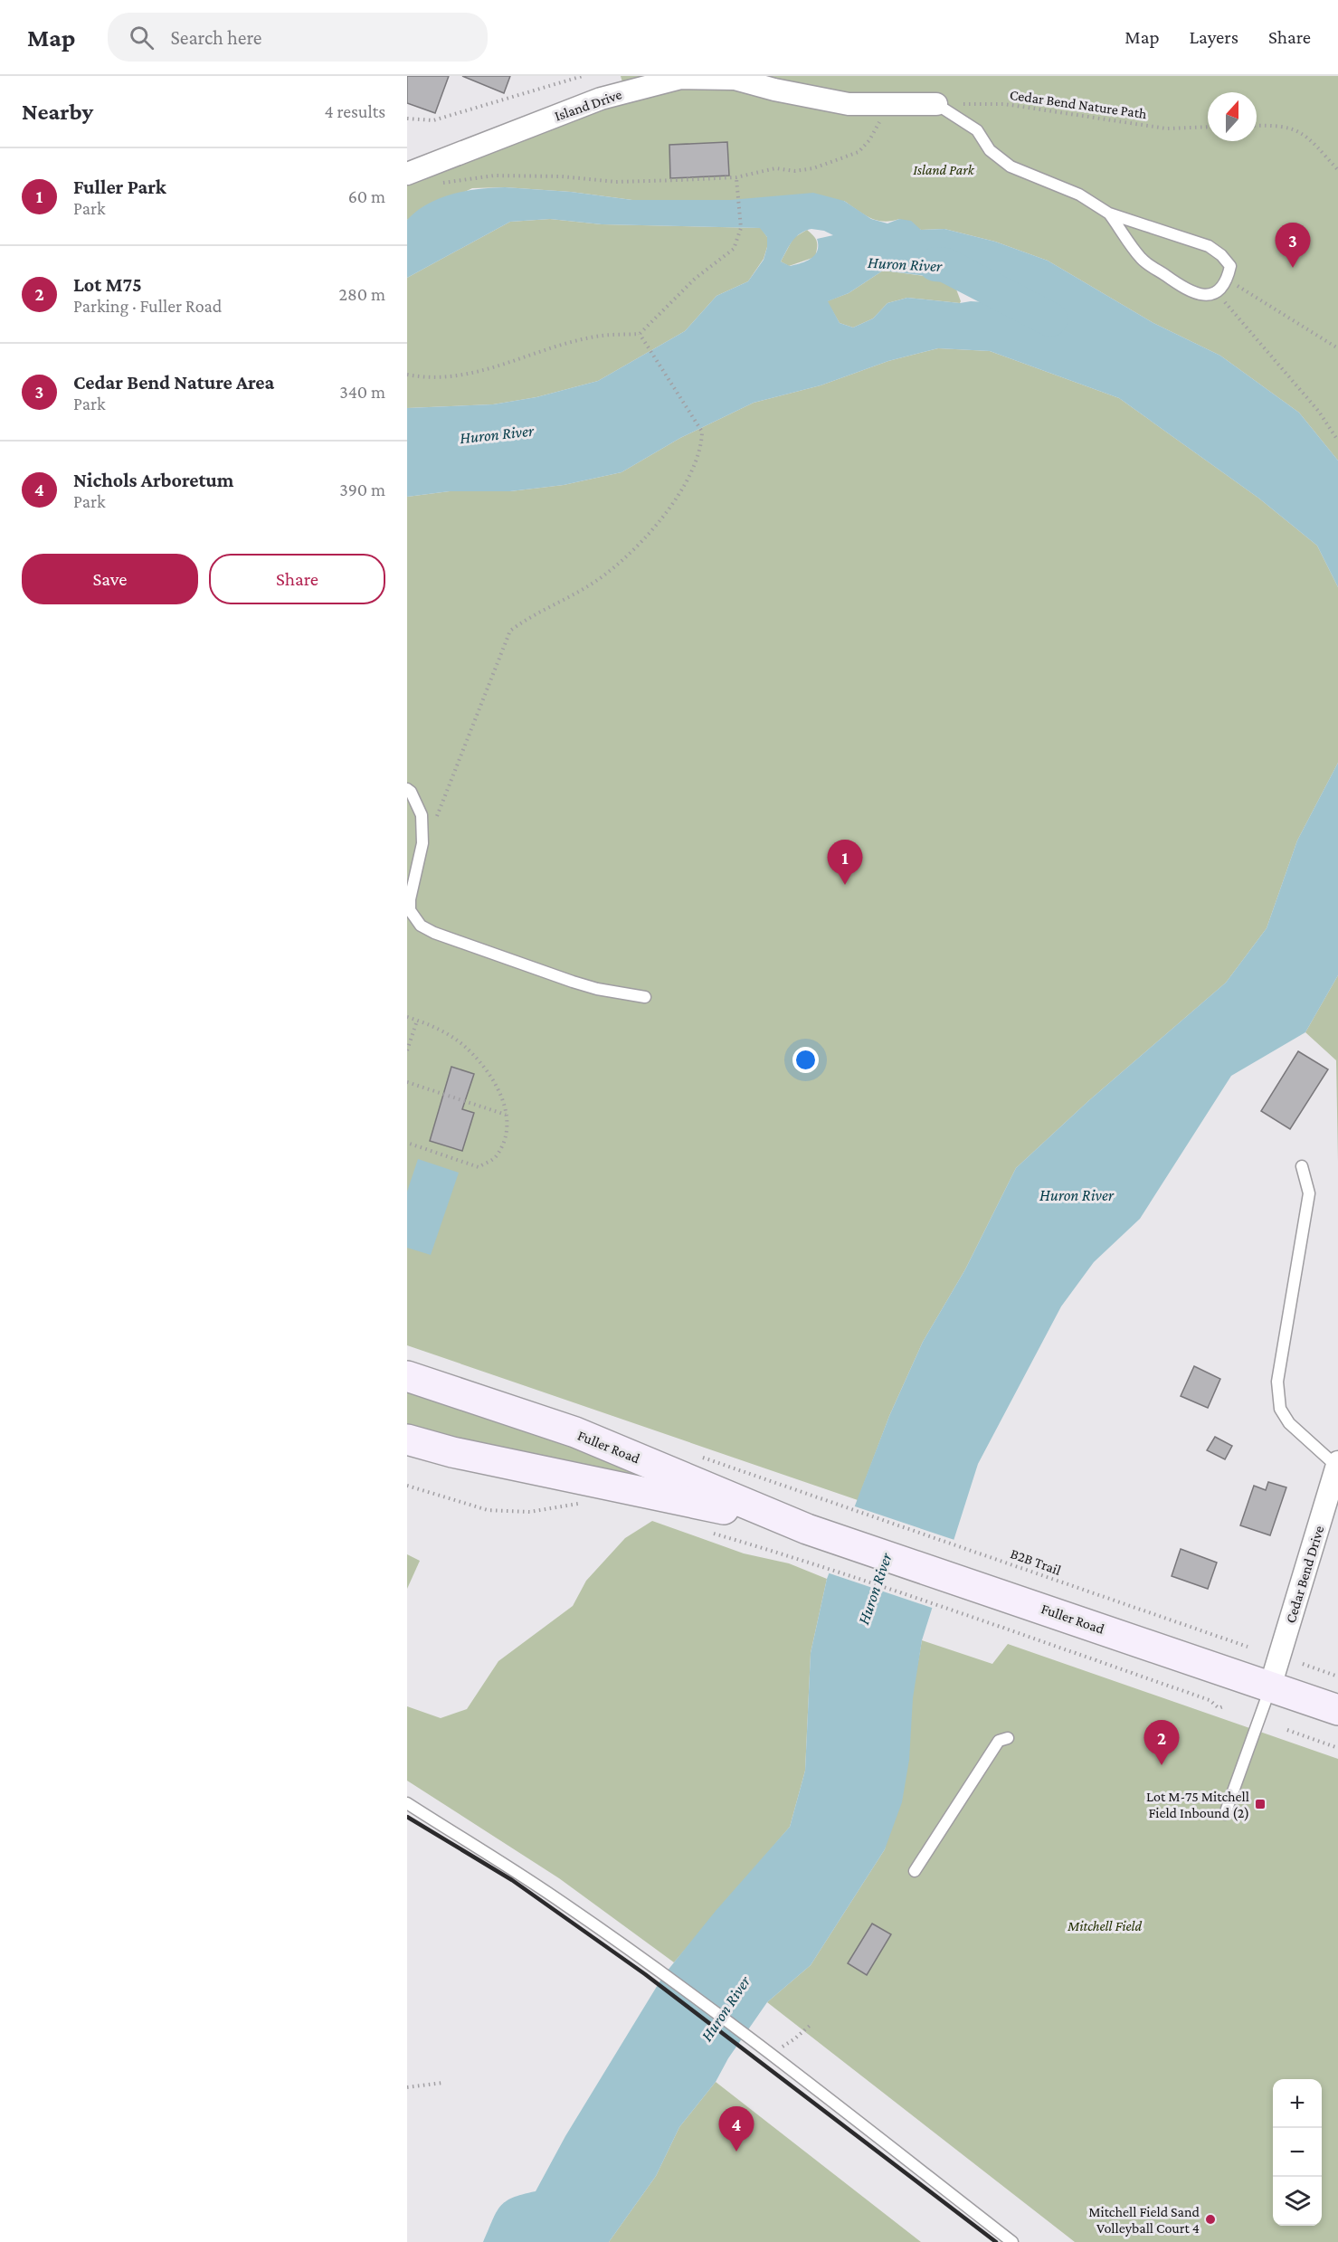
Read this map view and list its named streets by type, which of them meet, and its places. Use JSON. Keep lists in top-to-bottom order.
{
  "streets": {
    "main road": ["Fuller Road"],
    "street": ["Island Drive", "Cedar Bend Drive"],
    "path": ["Cedar Bend Nature Path", "B2B Trail"]
  },
  "crossings": [
    ["Cedar Bend Nature Path", "Island Drive"],
    ["Fuller Road", "Cedar Bend Drive"]
  ],
  "water": ["Huron River"],
  "parks": ["Island Park", "Mitchell Field"],
  "places": {
    "transit": ["Lot M-75 Mitchell Field Inbound (2)"],
    "other": ["Mitchell Field Sand Volleyball Court 4"]
  },
  "north": "top",
  "page": {
    "header": "Map",
    "search": "Search here",
    "nav": ["Map", "Layers", "Share"],
    "heading": ["Nearby", "4 results"],
    "list": [
      {
        "mark": "1",
        "name": "Fuller Park",
        "note": "Park",
        "value": "60 m"
      },
      {
        "mark": "2",
        "name": "Lot M75",
        "note": "Parking · Fuller Road",
        "value": "280 m"
      },
      {
        "mark": "3",
        "name": "Cedar Bend Nature Area",
        "note": "Park",
        "value": "340 m"
      },
      {
        "mark": "4",
        "name": "Nichols Arboretum",
        "note": "Park",
        "value": "390 m"
      }
    ],
    "pins": [
      "3",
      "1",
      "2",
      "4"
    ],
    "buttons": ["Save", "Share"],
    "map_buttons": ["+", "−"]
  }
}
